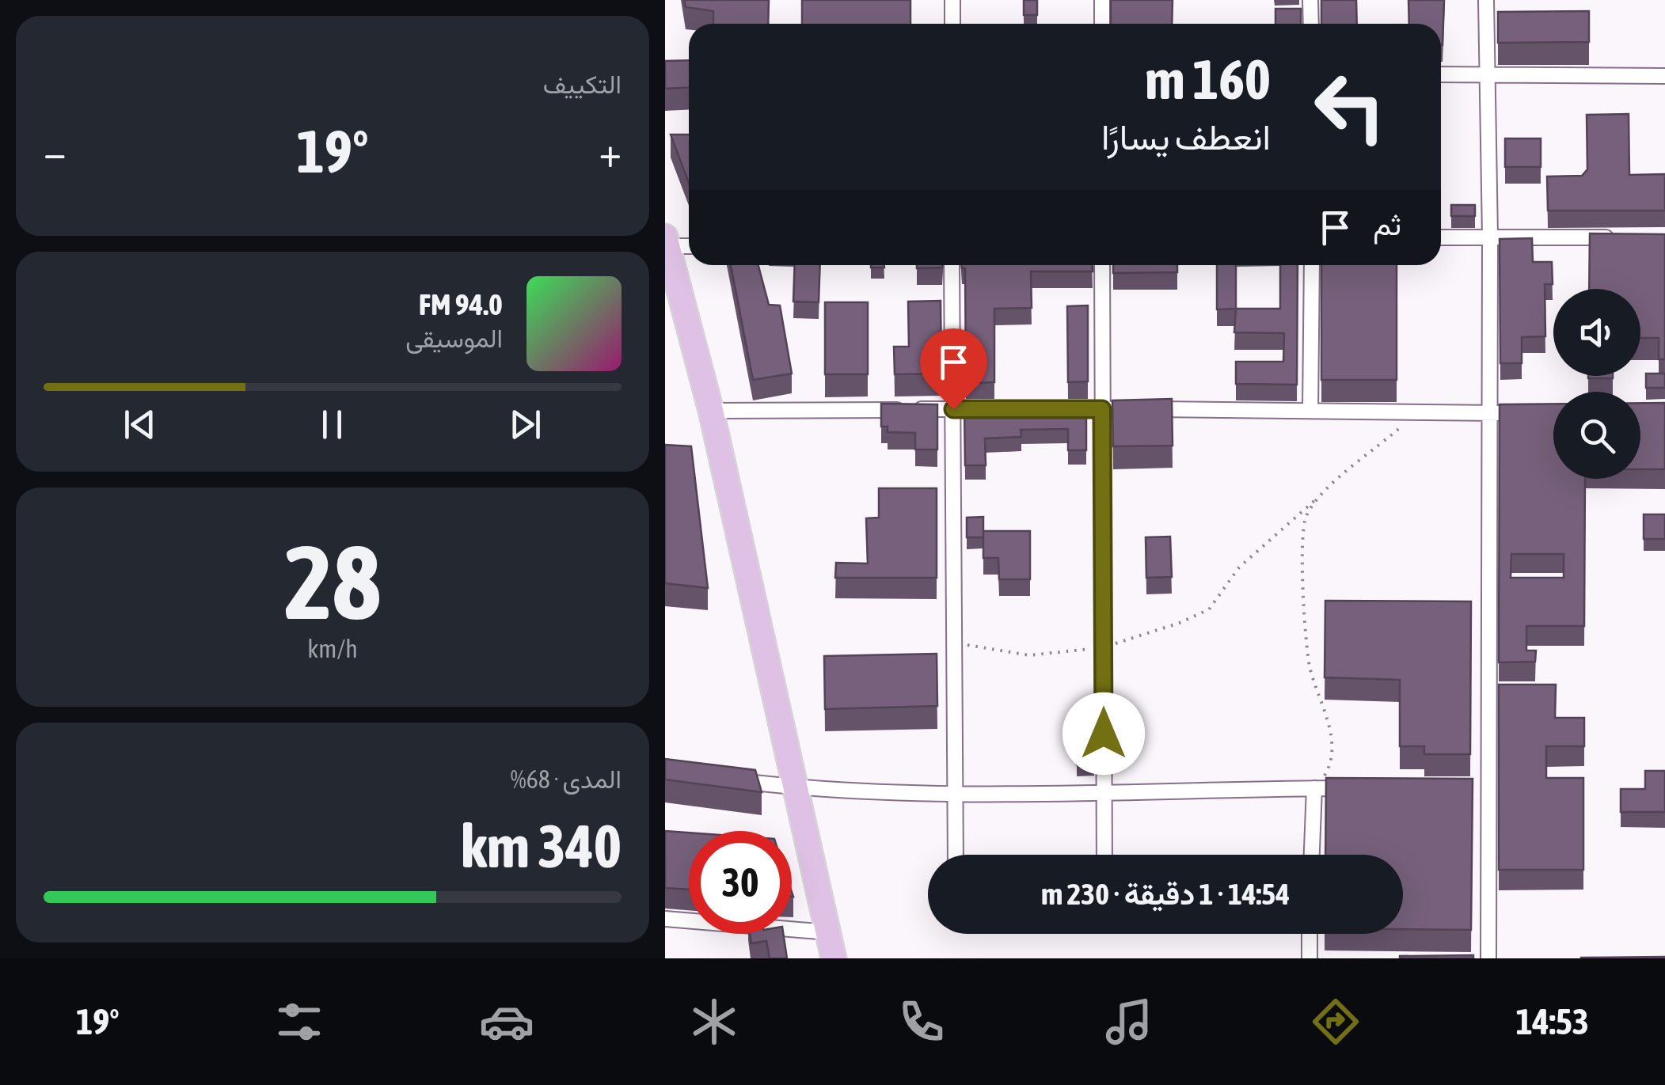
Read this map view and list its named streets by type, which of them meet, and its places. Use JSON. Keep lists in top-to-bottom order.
{
  "page": {
    "tile": [
      "التكييف",
      ["28", "km/h"],
      ["المدى · 68%", "340 km"]
    ],
    "turn": ["160 m", "انعطف يسارًا"],
    "heat": ["−", "19°", "+"],
    "then": "ثم",
    "song": ["94.0 FM", "الموسيقى"],
    "limit": "30",
    "trip": "14:54 · 1 دقيقة · 230 m",
    "tabs": ["14:53", "19°"]
  }
}
